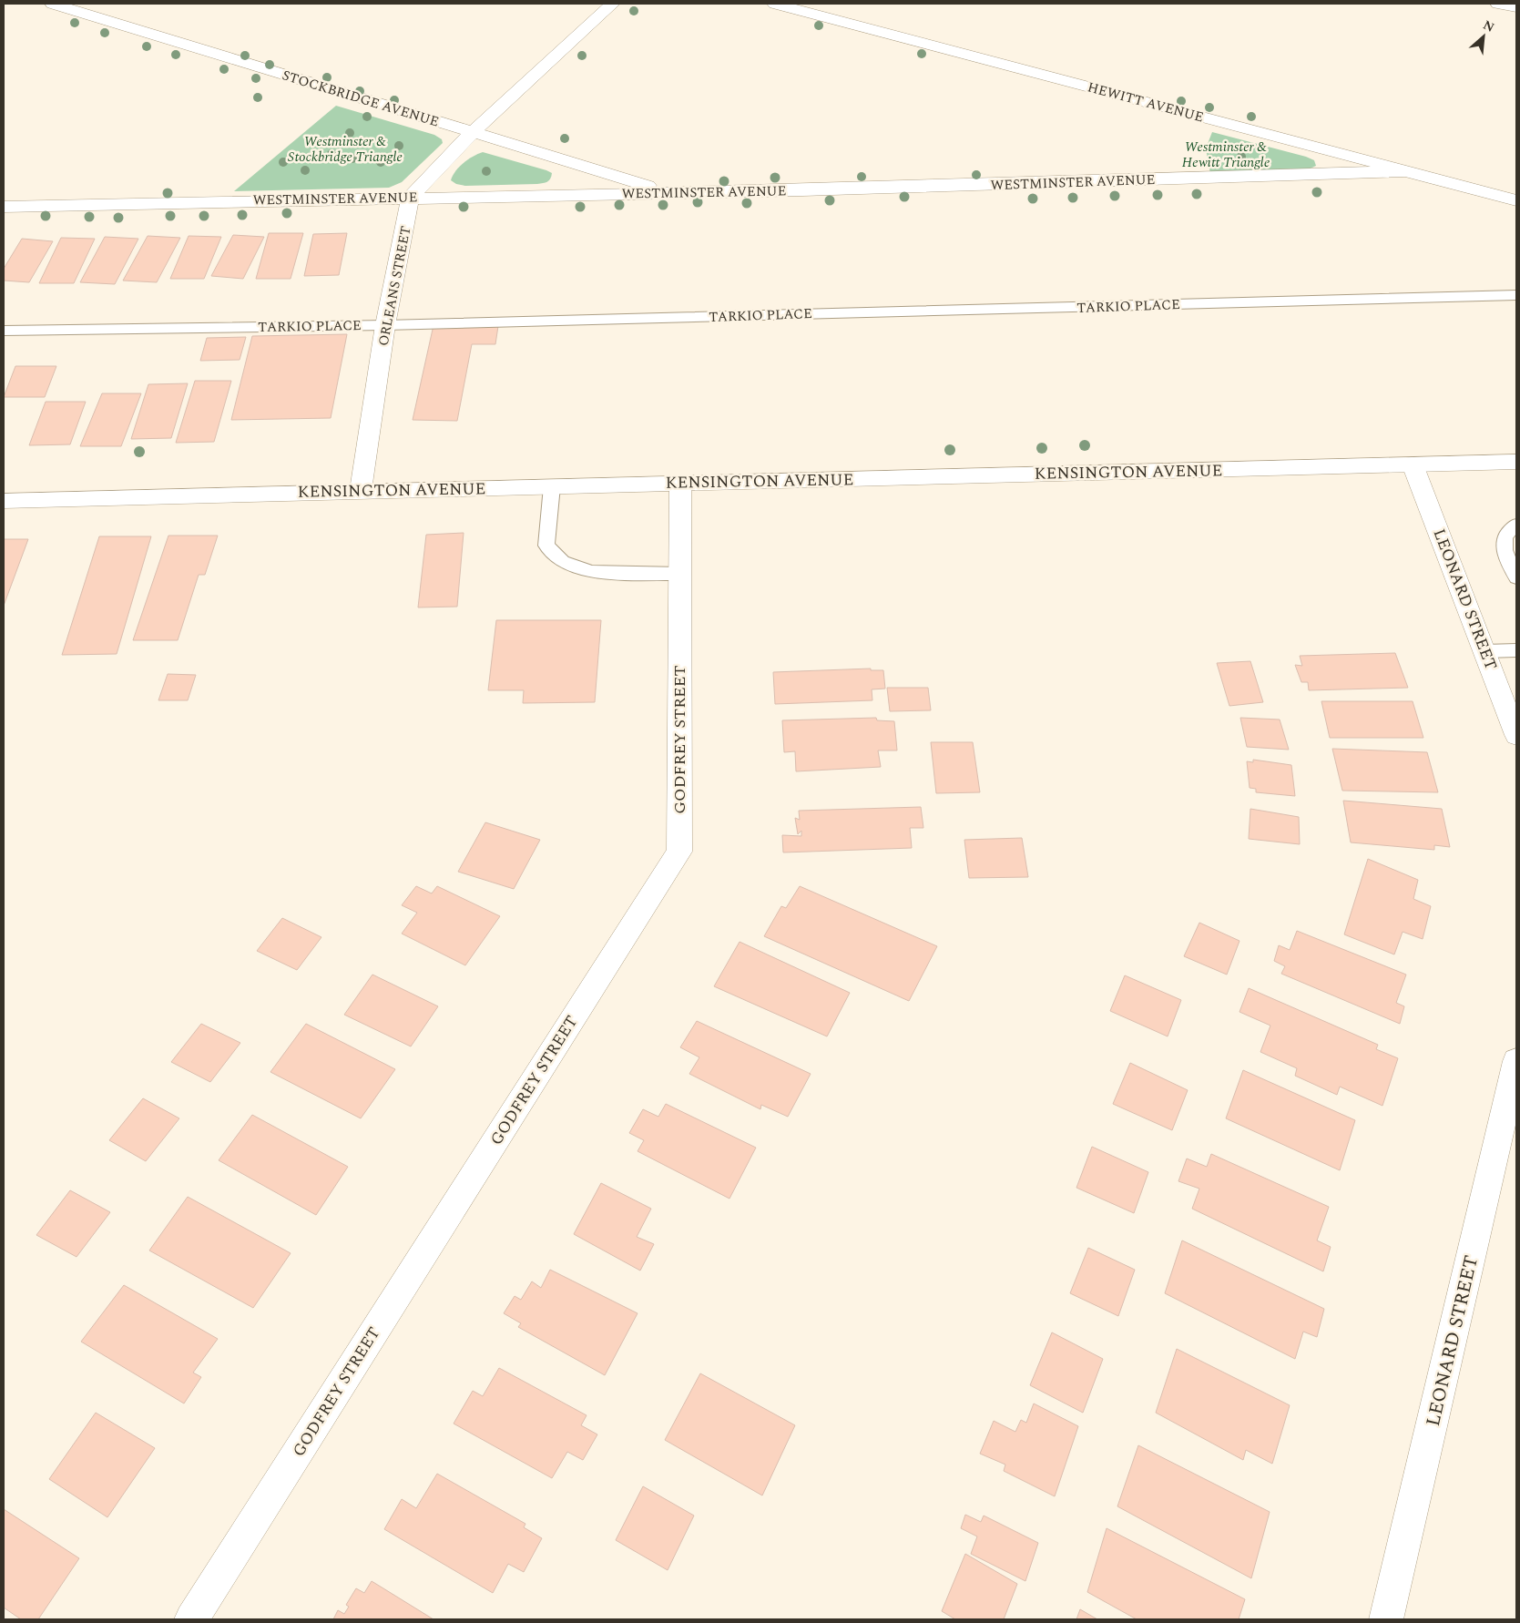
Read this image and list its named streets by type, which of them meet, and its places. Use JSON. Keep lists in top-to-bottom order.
{
  "streets": {
    "street": [
      "STOCKBRIDGE AVENUE",
      "HEWITT AVENUE",
      "WESTMINSTER AVENUE",
      "ORLEANS STREET",
      "KENSINGTON AVENUE",
      "LEONARD STREET",
      "GODFREY STREET"
    ],
    "lane": ["TARKIO PLACE"]
  },
  "crossings": [
    ["STOCKBRIDGE AVENUE", "WESTMINSTER AVENUE"],
    ["HEWITT AVENUE", "WESTMINSTER AVENUE"],
    ["WESTMINSTER AVENUE", "ORLEANS STREET"],
    ["ORLEANS STREET", "TARKIO PLACE"],
    ["ORLEANS STREET", "KENSINGTON AVENUE"],
    ["KENSINGTON AVENUE", "LEONARD STREET"],
    ["KENSINGTON AVENUE", "GODFREY STREET"]
  ],
  "parks": ["Westminster & Stockbridge Triangle", "Westminster & Hewitt Triangle"],
  "north": "top right"
}
